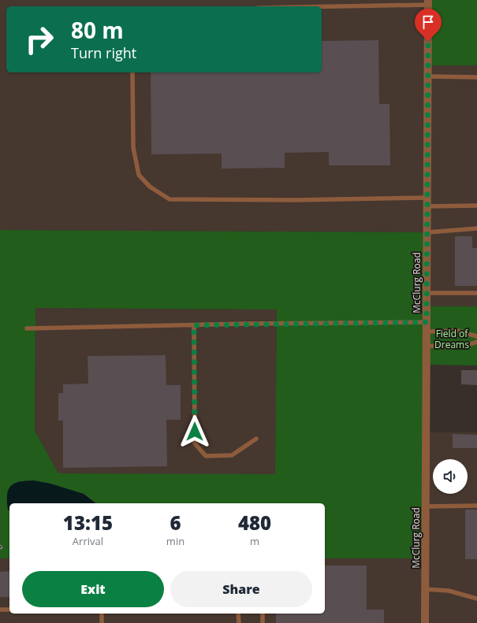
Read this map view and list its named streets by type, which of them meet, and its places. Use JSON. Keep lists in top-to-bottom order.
{
  "streets": {
    "street": ["McClurg Road"]
  },
  "parks": ["Field of Dreams"],
  "page": {
    "turn": ["80 m", "Turn right"],
    "eta": [
      "13:15",
      "Arrival",
      "6",
      "min",
      "480",
      "m"
    ],
    "buttons": ["Exit", "Share"]
  }
}
